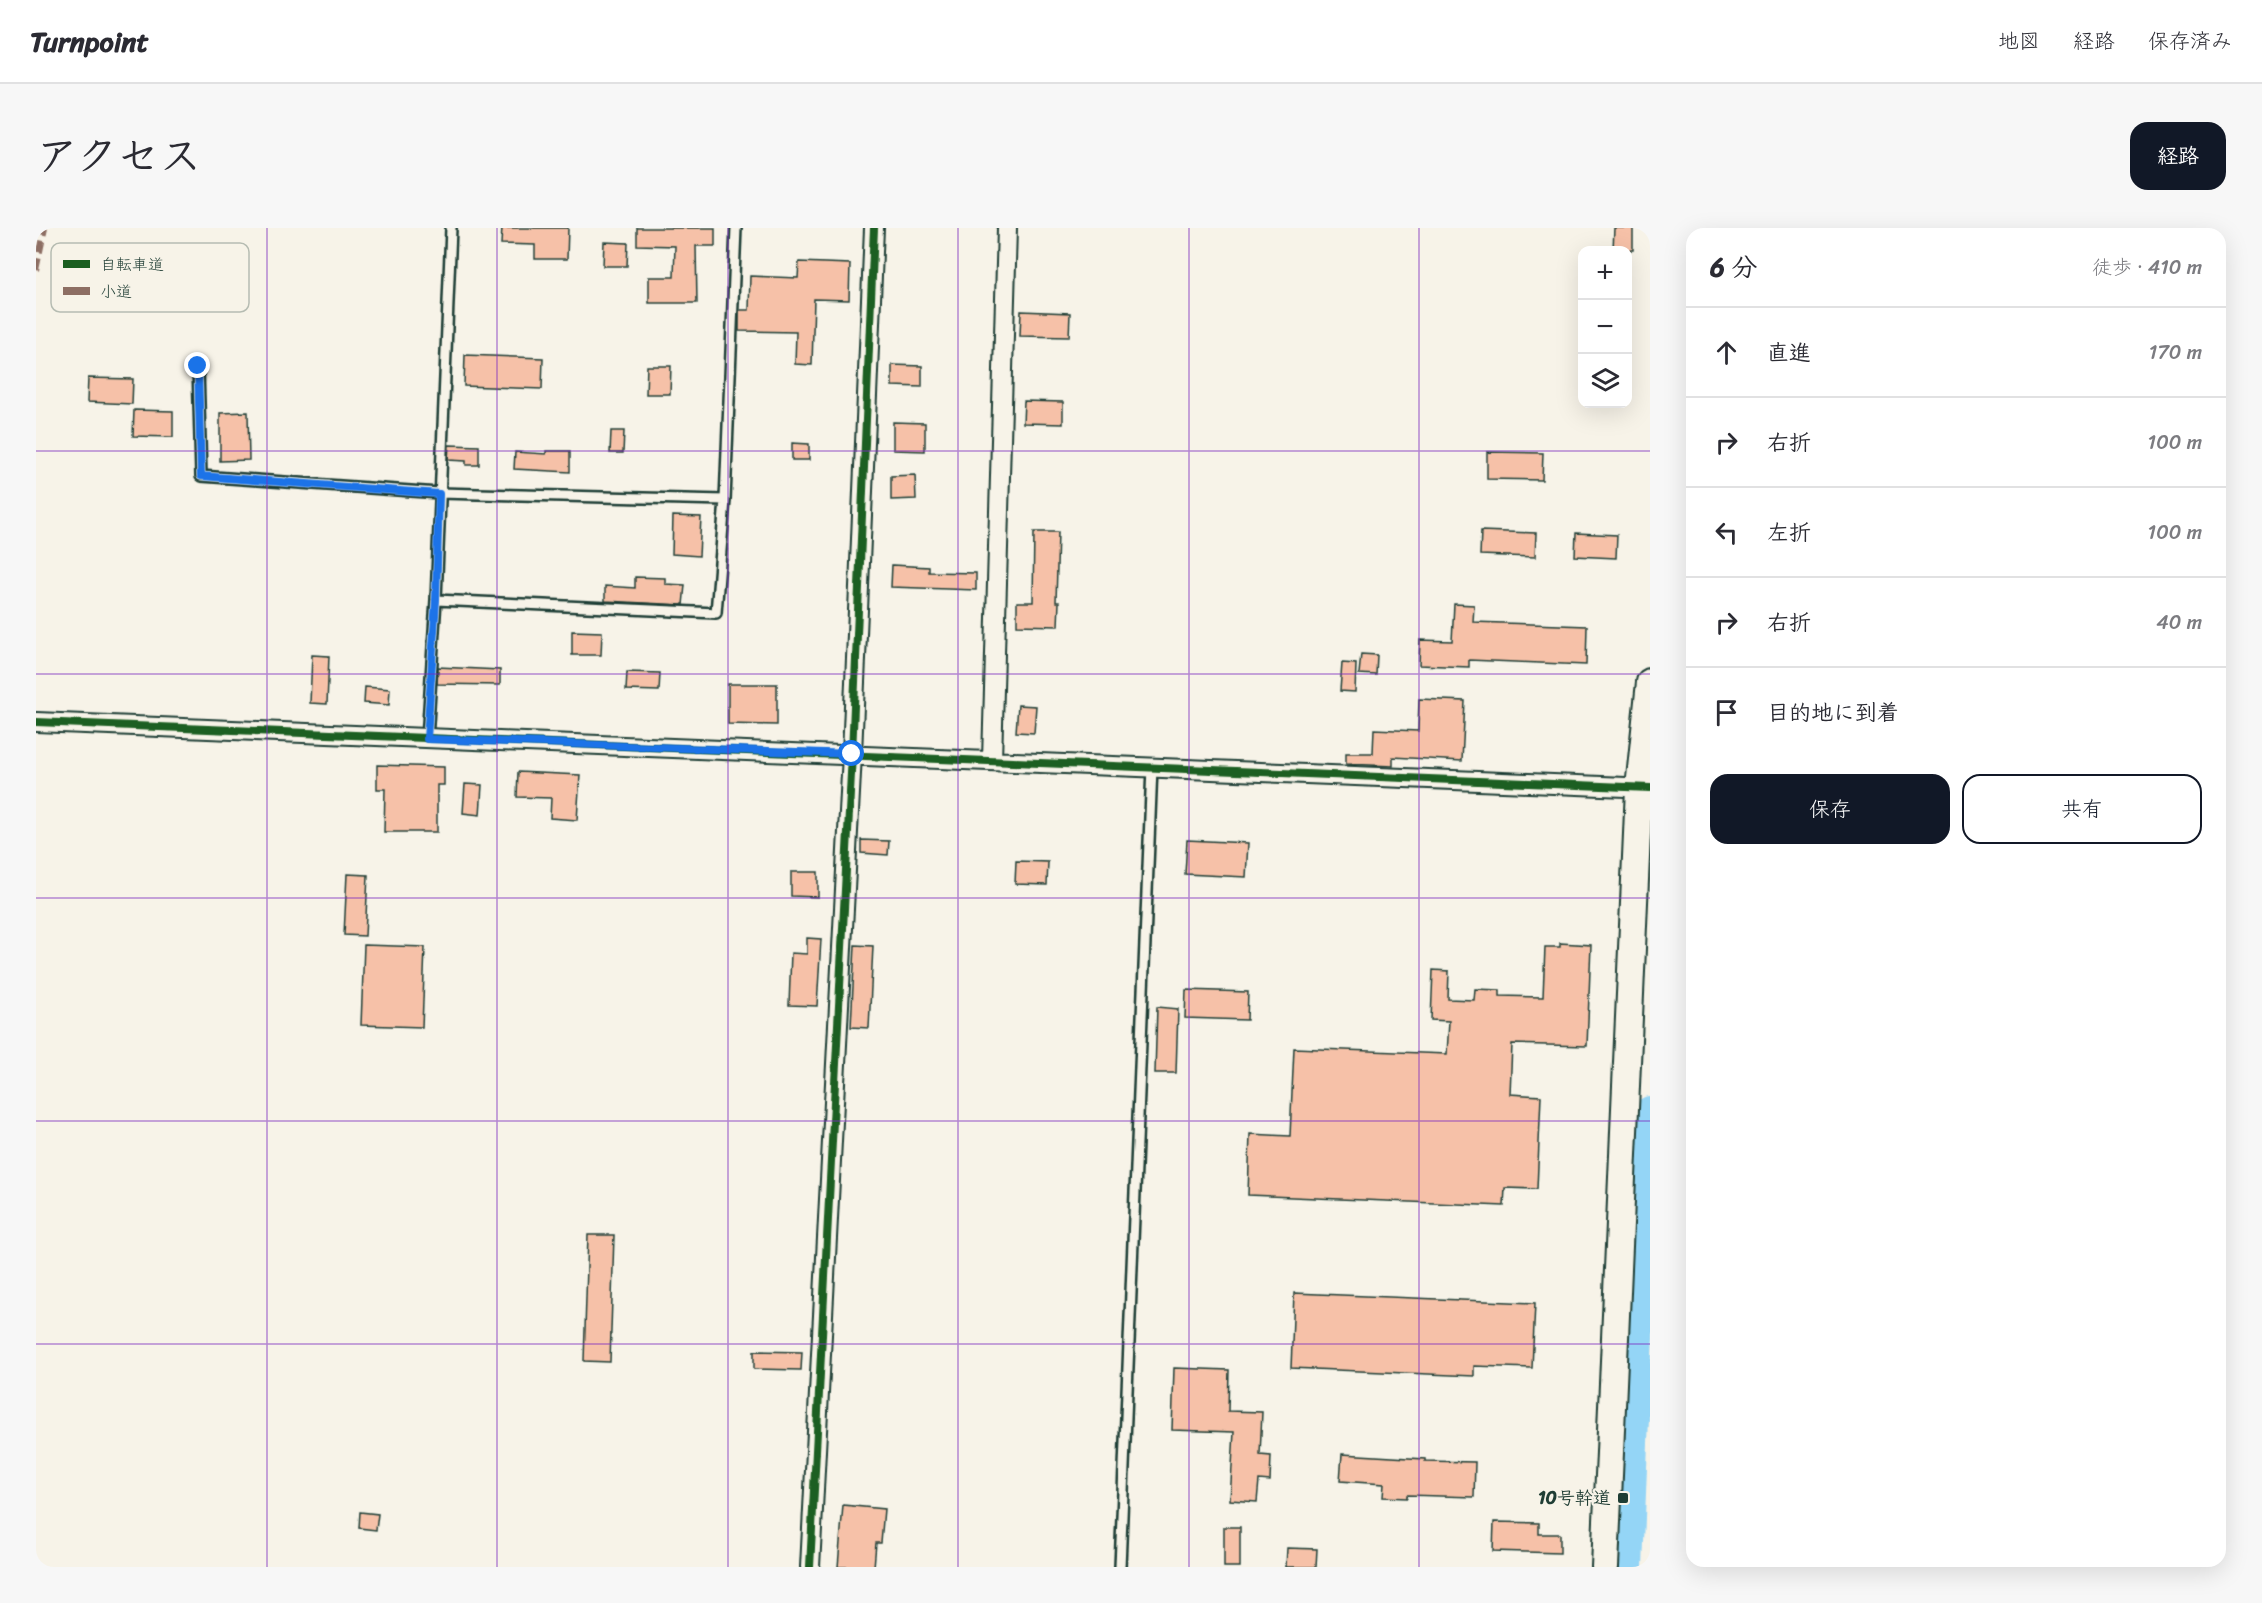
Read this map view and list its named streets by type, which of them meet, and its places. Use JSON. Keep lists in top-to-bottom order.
{
  "places": {
    "transit": ["10号幹道"]
  },
  "legend": ["自転車道", "小道"],
  "page": {
    "header": "Turnpoint",
    "nav": ["地図", "経路", "保存済み"],
    "title": "アクセス",
    "buttons": [
      "経路",
      ["保存", "共有"]
    ],
    "heading": ["6 分", "徒歩 · 410 m"],
    "map_buttons": ["+", "−"],
    "list": [
      ["直進", "170 m"],
      ["右折", "100 m"],
      ["左折", "100 m"],
      ["右折", "40 m"],
      "目的地に到着"
    ]
  }
}
